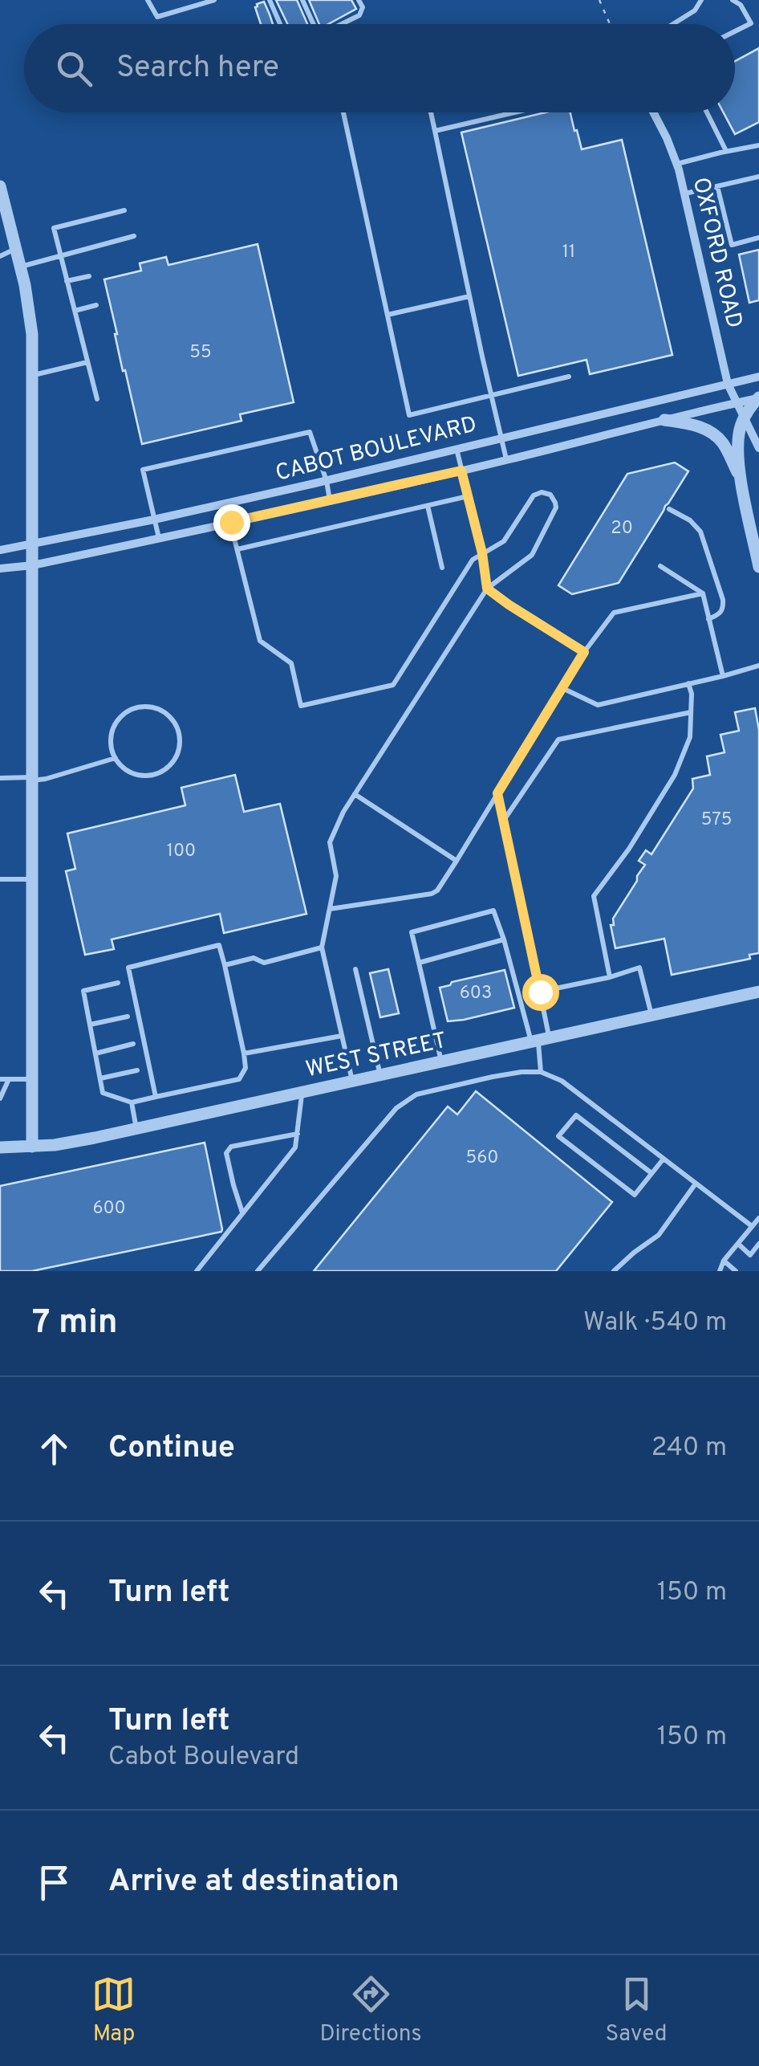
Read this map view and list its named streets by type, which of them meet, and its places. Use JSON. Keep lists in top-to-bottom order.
{
  "streets": {
    "street": ["OXFORD ROAD", "CABOT BOULEVARD", "WEST STREET"]
  },
  "crossings": [
    ["OXFORD ROAD", "CABOT BOULEVARD"]
  ],
  "house_numbers": [
    "11",
    "55",
    "20",
    "575",
    "100",
    "603",
    "560",
    "600"
  ],
  "page": {
    "search": "Search here",
    "heading": ["7 min", "Walk · 540 m"],
    "list": [
      ["Continue", "240 m"],
      ["Turn left", "150 m"],
      ["Turn left", "Cabot Boulevard", "150 m"],
      "Arrive at destination"
    ],
    "nav": ["Map", "Directions", "Saved"]
  }
}
